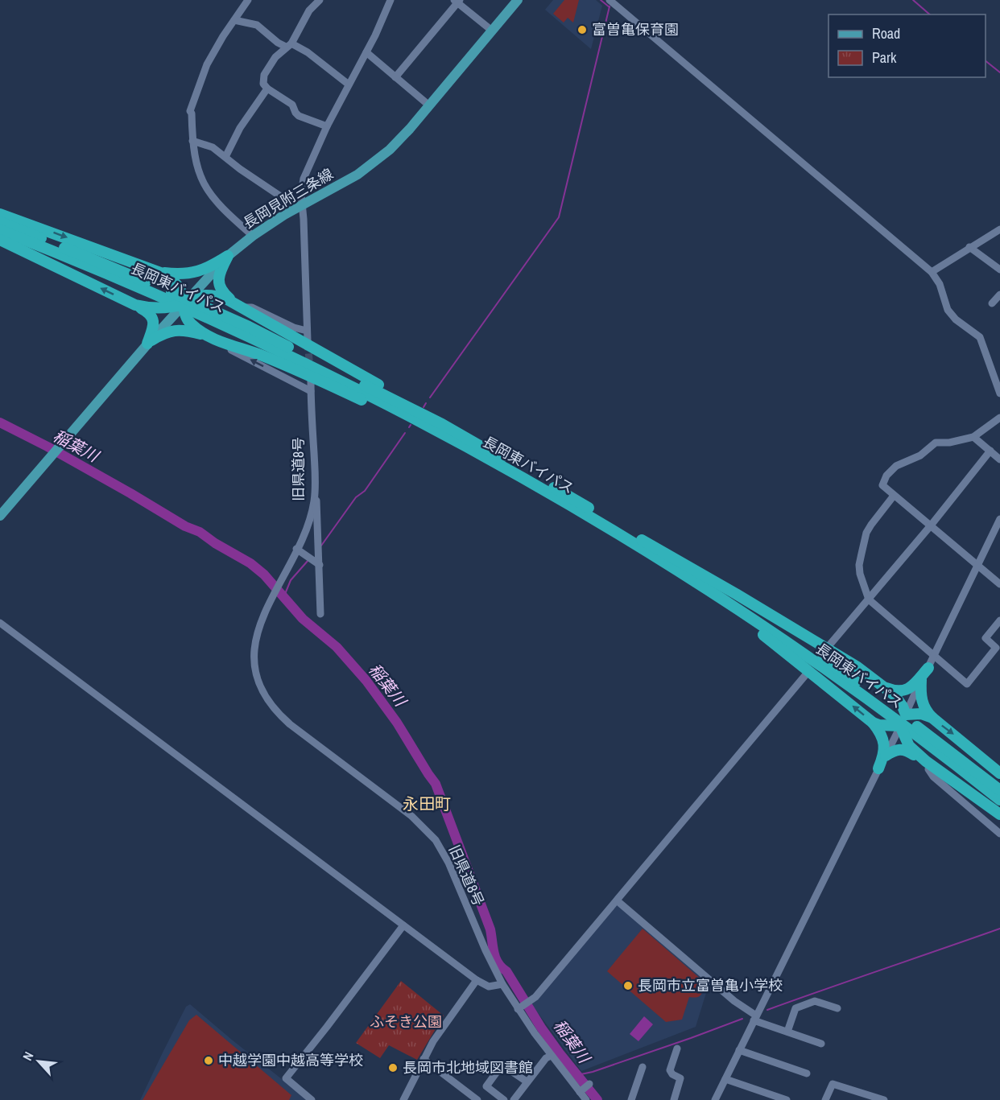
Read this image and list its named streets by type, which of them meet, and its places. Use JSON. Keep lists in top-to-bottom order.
{
  "streets": {
    "highway": ["長岡東バイパス"],
    "main road": ["長岡見附三条線"],
    "street": ["旧県道8号"]
  },
  "districts": ["永田町"],
  "water": ["稲葉川"],
  "parks": ["ふそき公園"],
  "places": [
    "富曽亀保育園",
    "長岡市立富曽亀小学校",
    "中越学園中越高等学校",
    "長岡市北地域図書館"
  ],
  "legend": ["Road", "Park"],
  "north": "top left"
}
